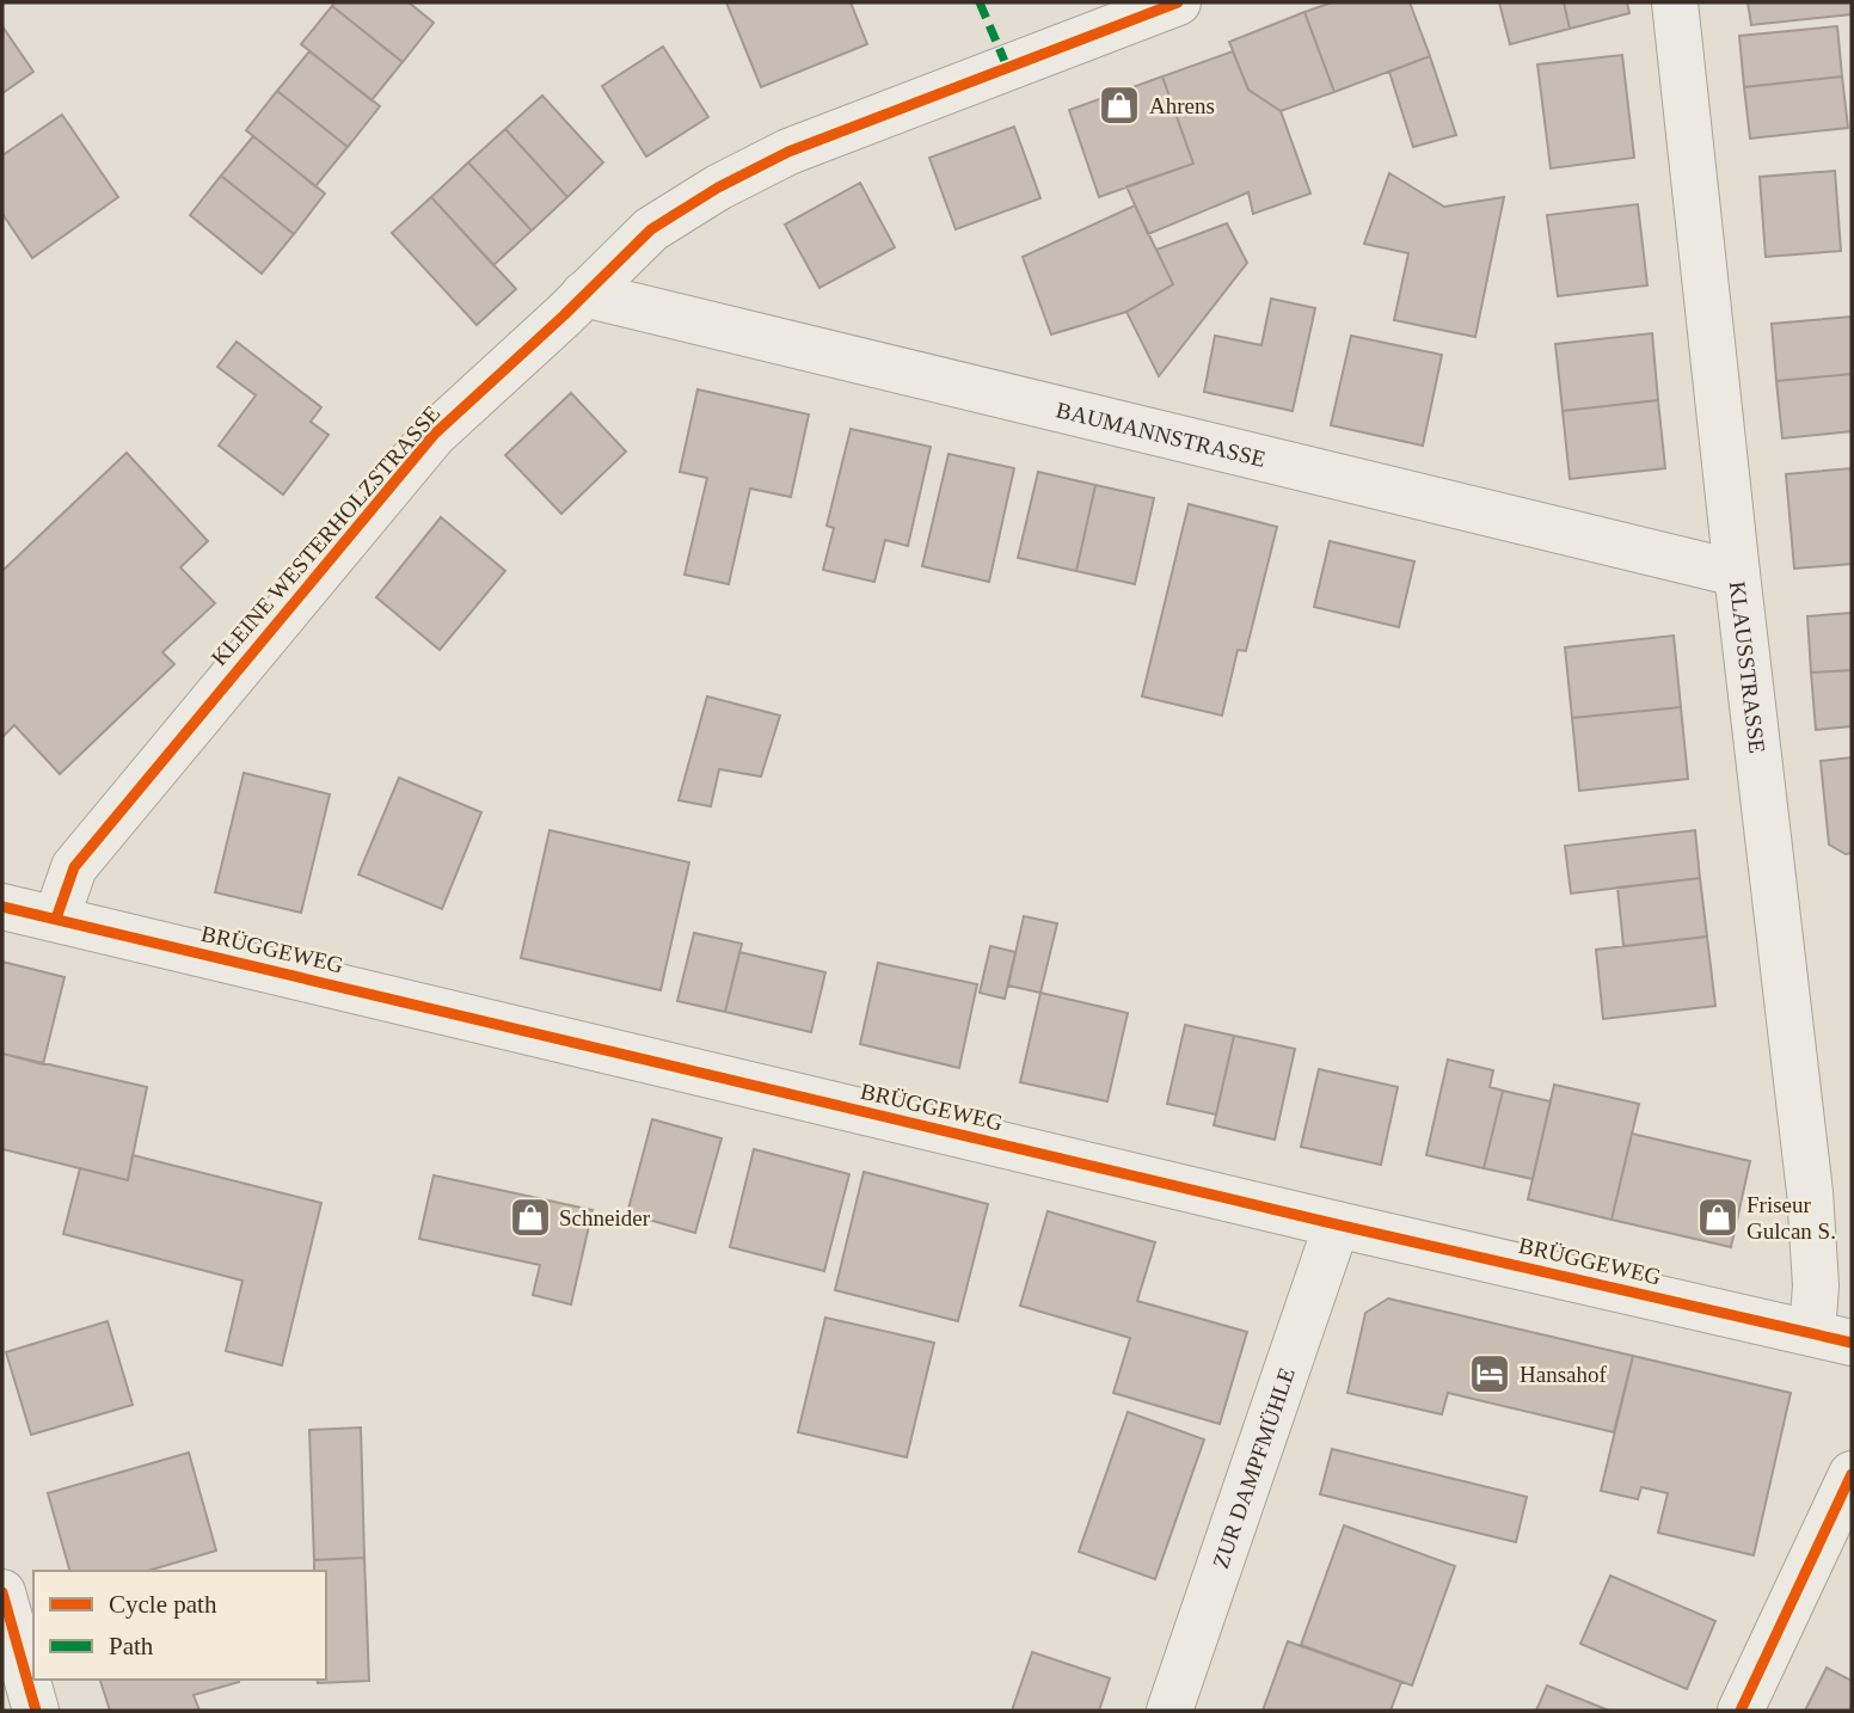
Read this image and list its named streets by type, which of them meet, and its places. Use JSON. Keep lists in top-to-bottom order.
{
  "streets": {
    "street": [
      "BAUMANNSTRASSE",
      "KLEINE WESTERHOLZSTRASSE",
      "KLAUSSTRASSE",
      "BRÜGGEWEG",
      "ZUR DAMPFMÜHLE"
    ]
  },
  "crossings": [
    ["BAUMANNSTRASSE", "KLEINE WESTERHOLZSTRASSE"],
    ["BAUMANNSTRASSE", "KLAUSSTRASSE"],
    ["KLEINE WESTERHOLZSTRASSE", "BRÜGGEWEG"],
    ["KLAUSSTRASSE", "BRÜGGEWEG"],
    ["BRÜGGEWEG", "ZUR DAMPFMÜHLE"]
  ],
  "places": {
    "shop": ["Ahrens", "Schneider", "Friseur Gulcan S."],
    "hotel": ["Hansahof"]
  },
  "legend": ["Cycle path", "Path"]
}
